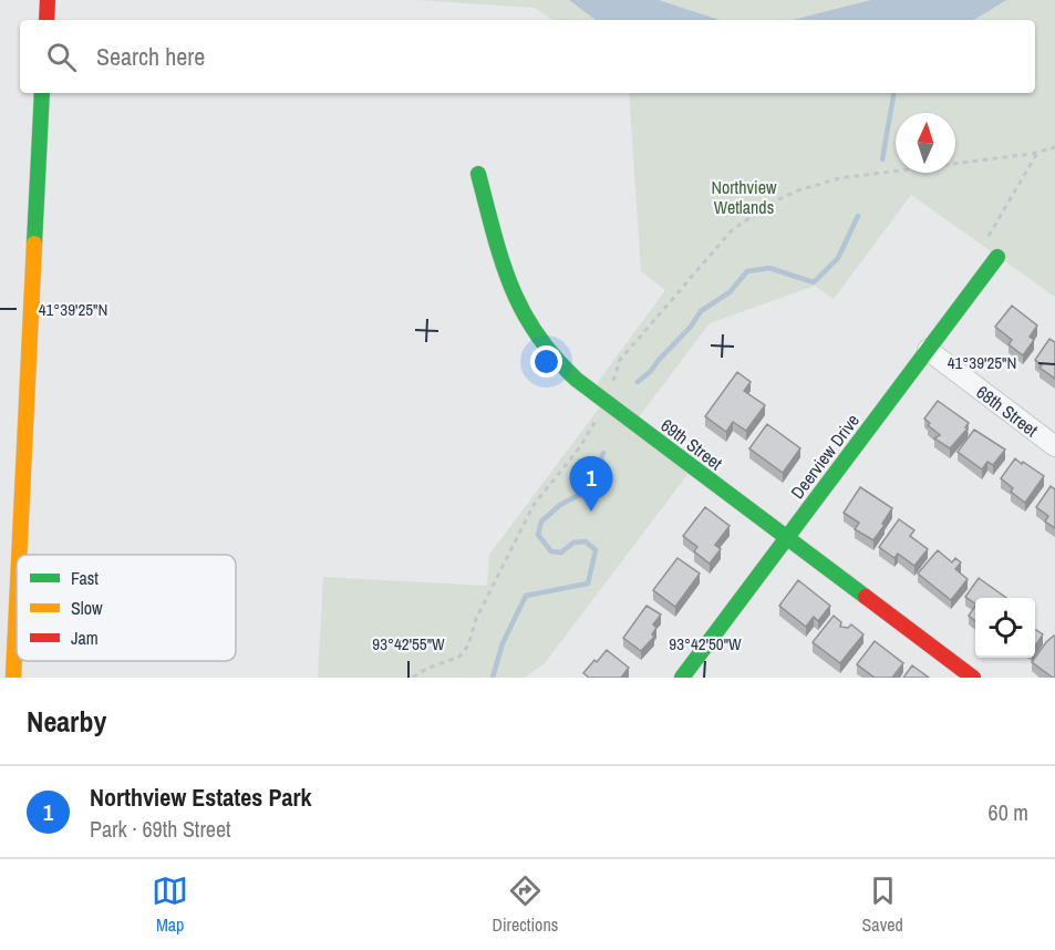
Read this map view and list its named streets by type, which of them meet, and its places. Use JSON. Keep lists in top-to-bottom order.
{
  "streets": {
    "street": ["68th Street", "69th Street", "Deerview Drive"]
  },
  "crossings": [
    ["68th Street", "Deerview Drive"],
    ["69th Street", "Deerview Drive"]
  ],
  "parks": ["Northview Wetlands"],
  "legend": ["Fast", "Slow", "Jam"],
  "north": "top",
  "page": {
    "search": "Search here",
    "pins": "1",
    "heading": "Nearby",
    "list": [
      {
        "mark": "1",
        "name": "Northview Estates Park",
        "note": "Park · 69th Street",
        "value": "60 m"
      }
    ],
    "nav": ["Map", "Directions", "Saved"]
  },
  "coordinates": ["41°39'25\"N", "93°42'55\"W", "93°42'50\"W"]
}
